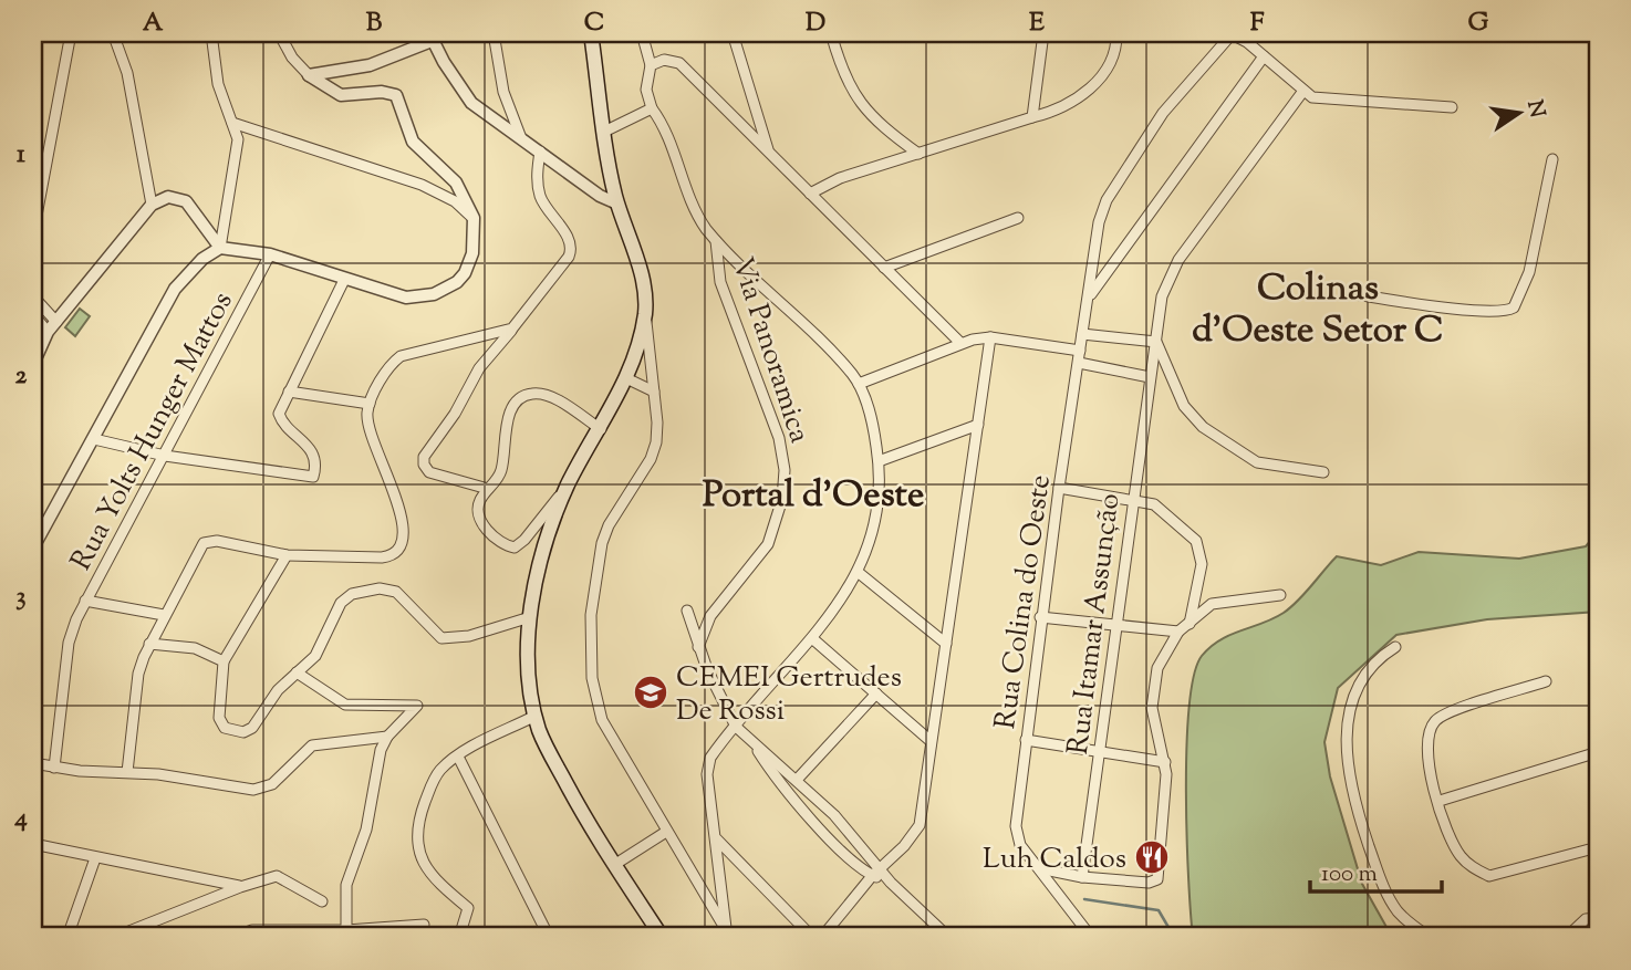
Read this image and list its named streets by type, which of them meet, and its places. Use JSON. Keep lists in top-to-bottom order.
{
  "streets": {
    "street": [
      "Via Panoramica",
      "Rua Yolts Hunger Mattos",
      "Rua Colina do Oeste",
      "Rua Itamar Assunção"
    ]
  },
  "districts": ["Colinas d'Oeste Setor C", "Portal d'Oeste"],
  "places": {
    "school or university": ["CEMEI Gertrudes De Rossi"],
    "restaurant": ["Luh Caldos"]
  },
  "scale_bar": "100 m",
  "north": "right",
  "grid": {
    "columns": [
      "A",
      "B",
      "C",
      "D",
      "E",
      "F",
      "G"
    ],
    "rows": [
      "1",
      "2",
      "3",
      "4"
    ]
  }
}
